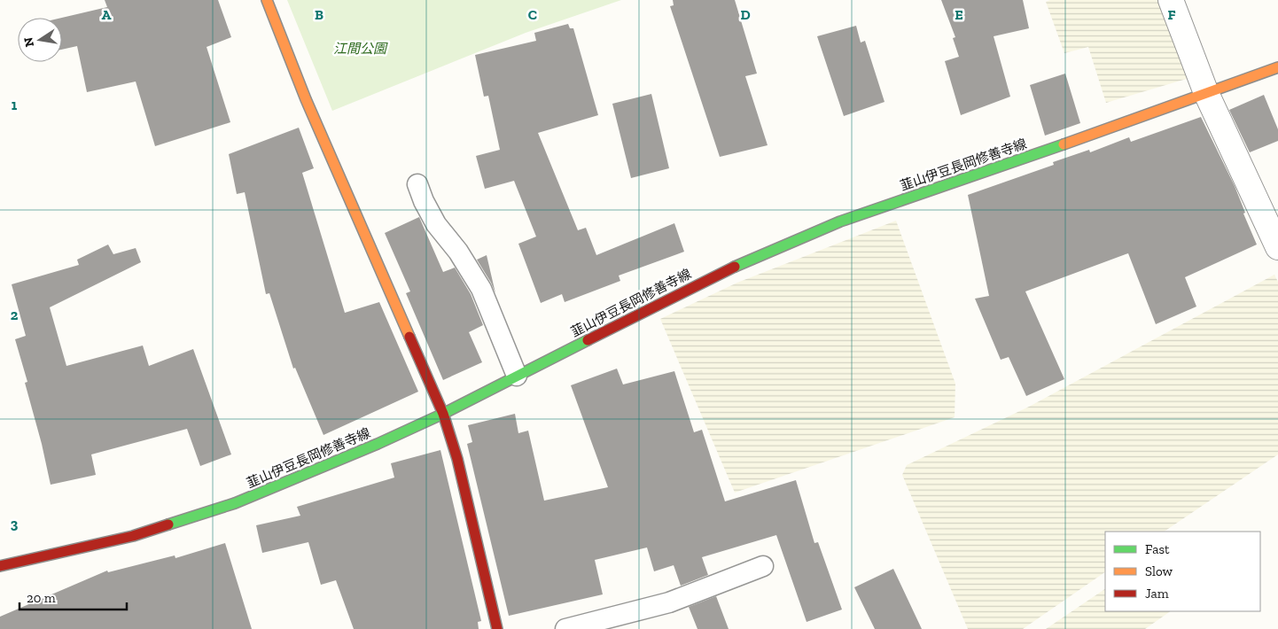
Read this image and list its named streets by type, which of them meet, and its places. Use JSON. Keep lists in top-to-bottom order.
{
  "streets": {
    "main road": ["韮山伊豆長岡修善寺線"]
  },
  "parks": ["江間公園"],
  "legend": ["Fast", "Slow", "Jam"],
  "scale_bar": "20 m",
  "north": "left",
  "grid": {
    "columns": [
      "A",
      "B",
      "C",
      "D",
      "E",
      "F"
    ],
    "rows": ["1", "2", "3"]
  }
}
